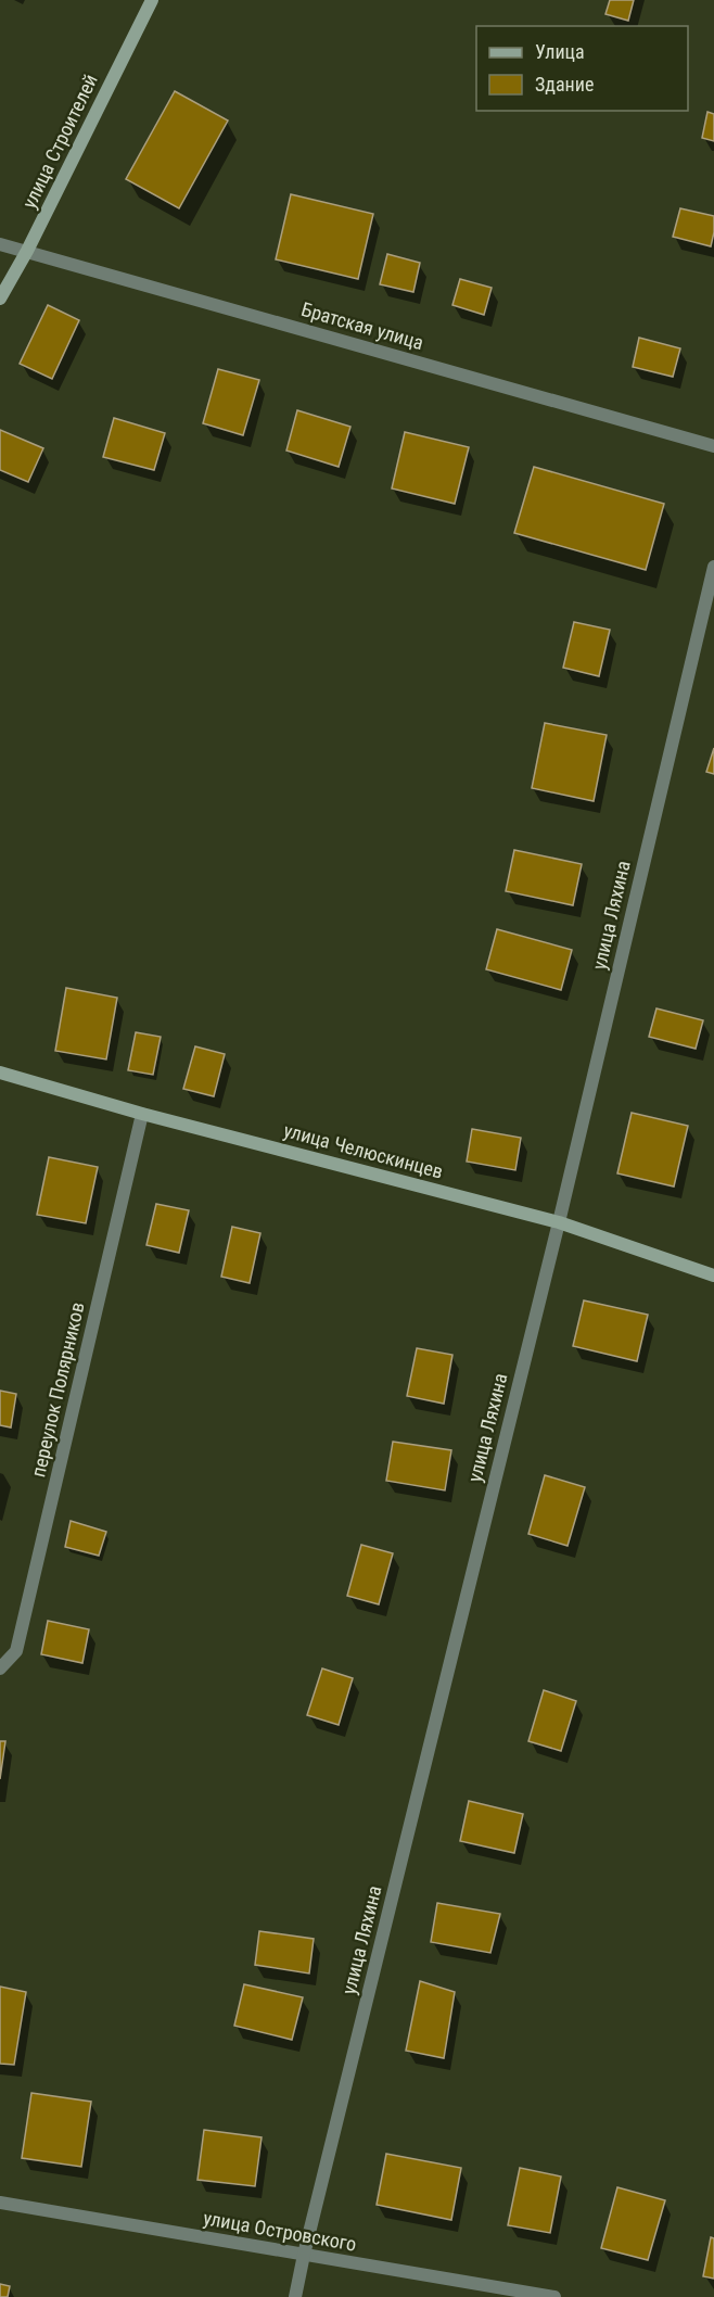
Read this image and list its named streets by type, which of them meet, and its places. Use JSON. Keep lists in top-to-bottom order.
{
  "streets": {
    "street": [
      "улица Строителей",
      "Братская улица",
      "улица Ляхина",
      "улица Челюскинцев",
      "переулок Полярников",
      "улица Островского"
    ]
  },
  "crossings": [
    ["улица Строителей", "Братская улица"],
    ["улица Ляхина", "улица Челюскинцев"],
    ["улица Ляхина", "улица Островского"],
    ["улица Челюскинцев", "переулок Полярников"]
  ],
  "legend": ["Улица", "Здание"]
}
